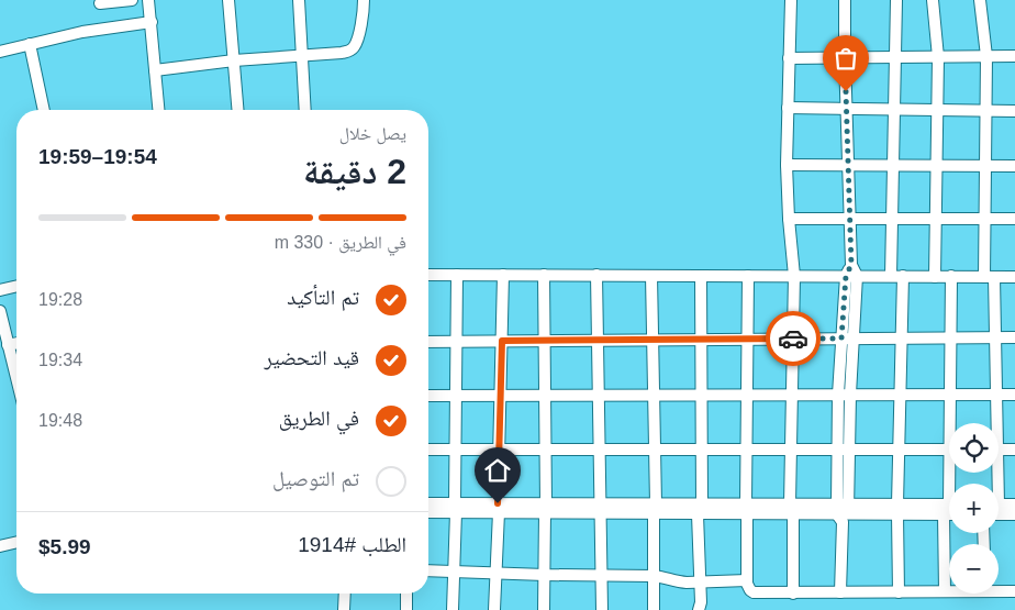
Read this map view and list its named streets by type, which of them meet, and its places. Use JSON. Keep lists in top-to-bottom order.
{
  "page": {
    "heading": ["2 دقيقة", "يصل خلال", "19:54–19:59"],
    "panel": ["الطلب #1914", "$5.99"],
    "bar": "في الطريق · 330 m",
    "list": [
      ["تم التأكيد", "19:28"],
      ["قيد التحضير", "19:34"],
      ["في الطريق", "19:48"],
      "تم التوصيل"
    ],
    "map_buttons": ["+", "−"]
  }
}
